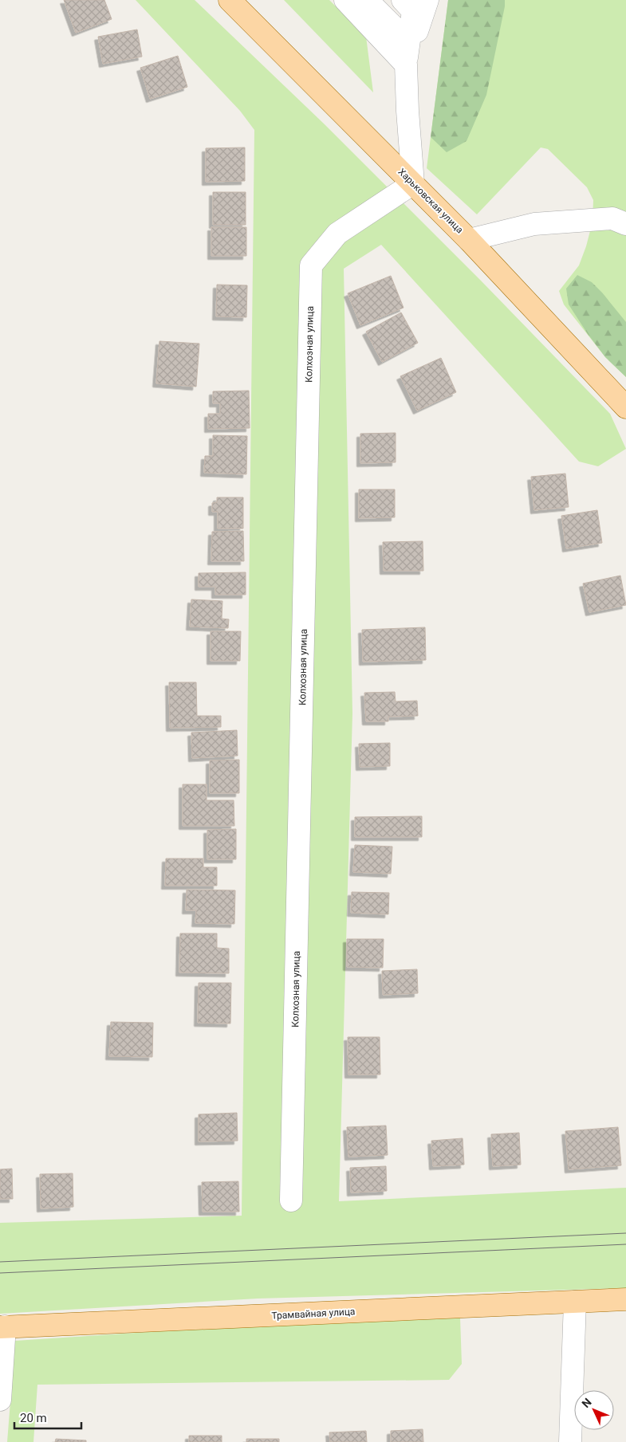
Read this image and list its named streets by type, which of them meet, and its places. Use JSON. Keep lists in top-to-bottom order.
{
  "streets": {
    "main road": ["Харьковская улица", "Трамвайная улица"],
    "street": ["Колхозная улица"]
  },
  "crossings": [
    ["Харьковская улица", "Колхозная улица"]
  ],
  "scale_bar": "20 m",
  "north": "top left"
}
